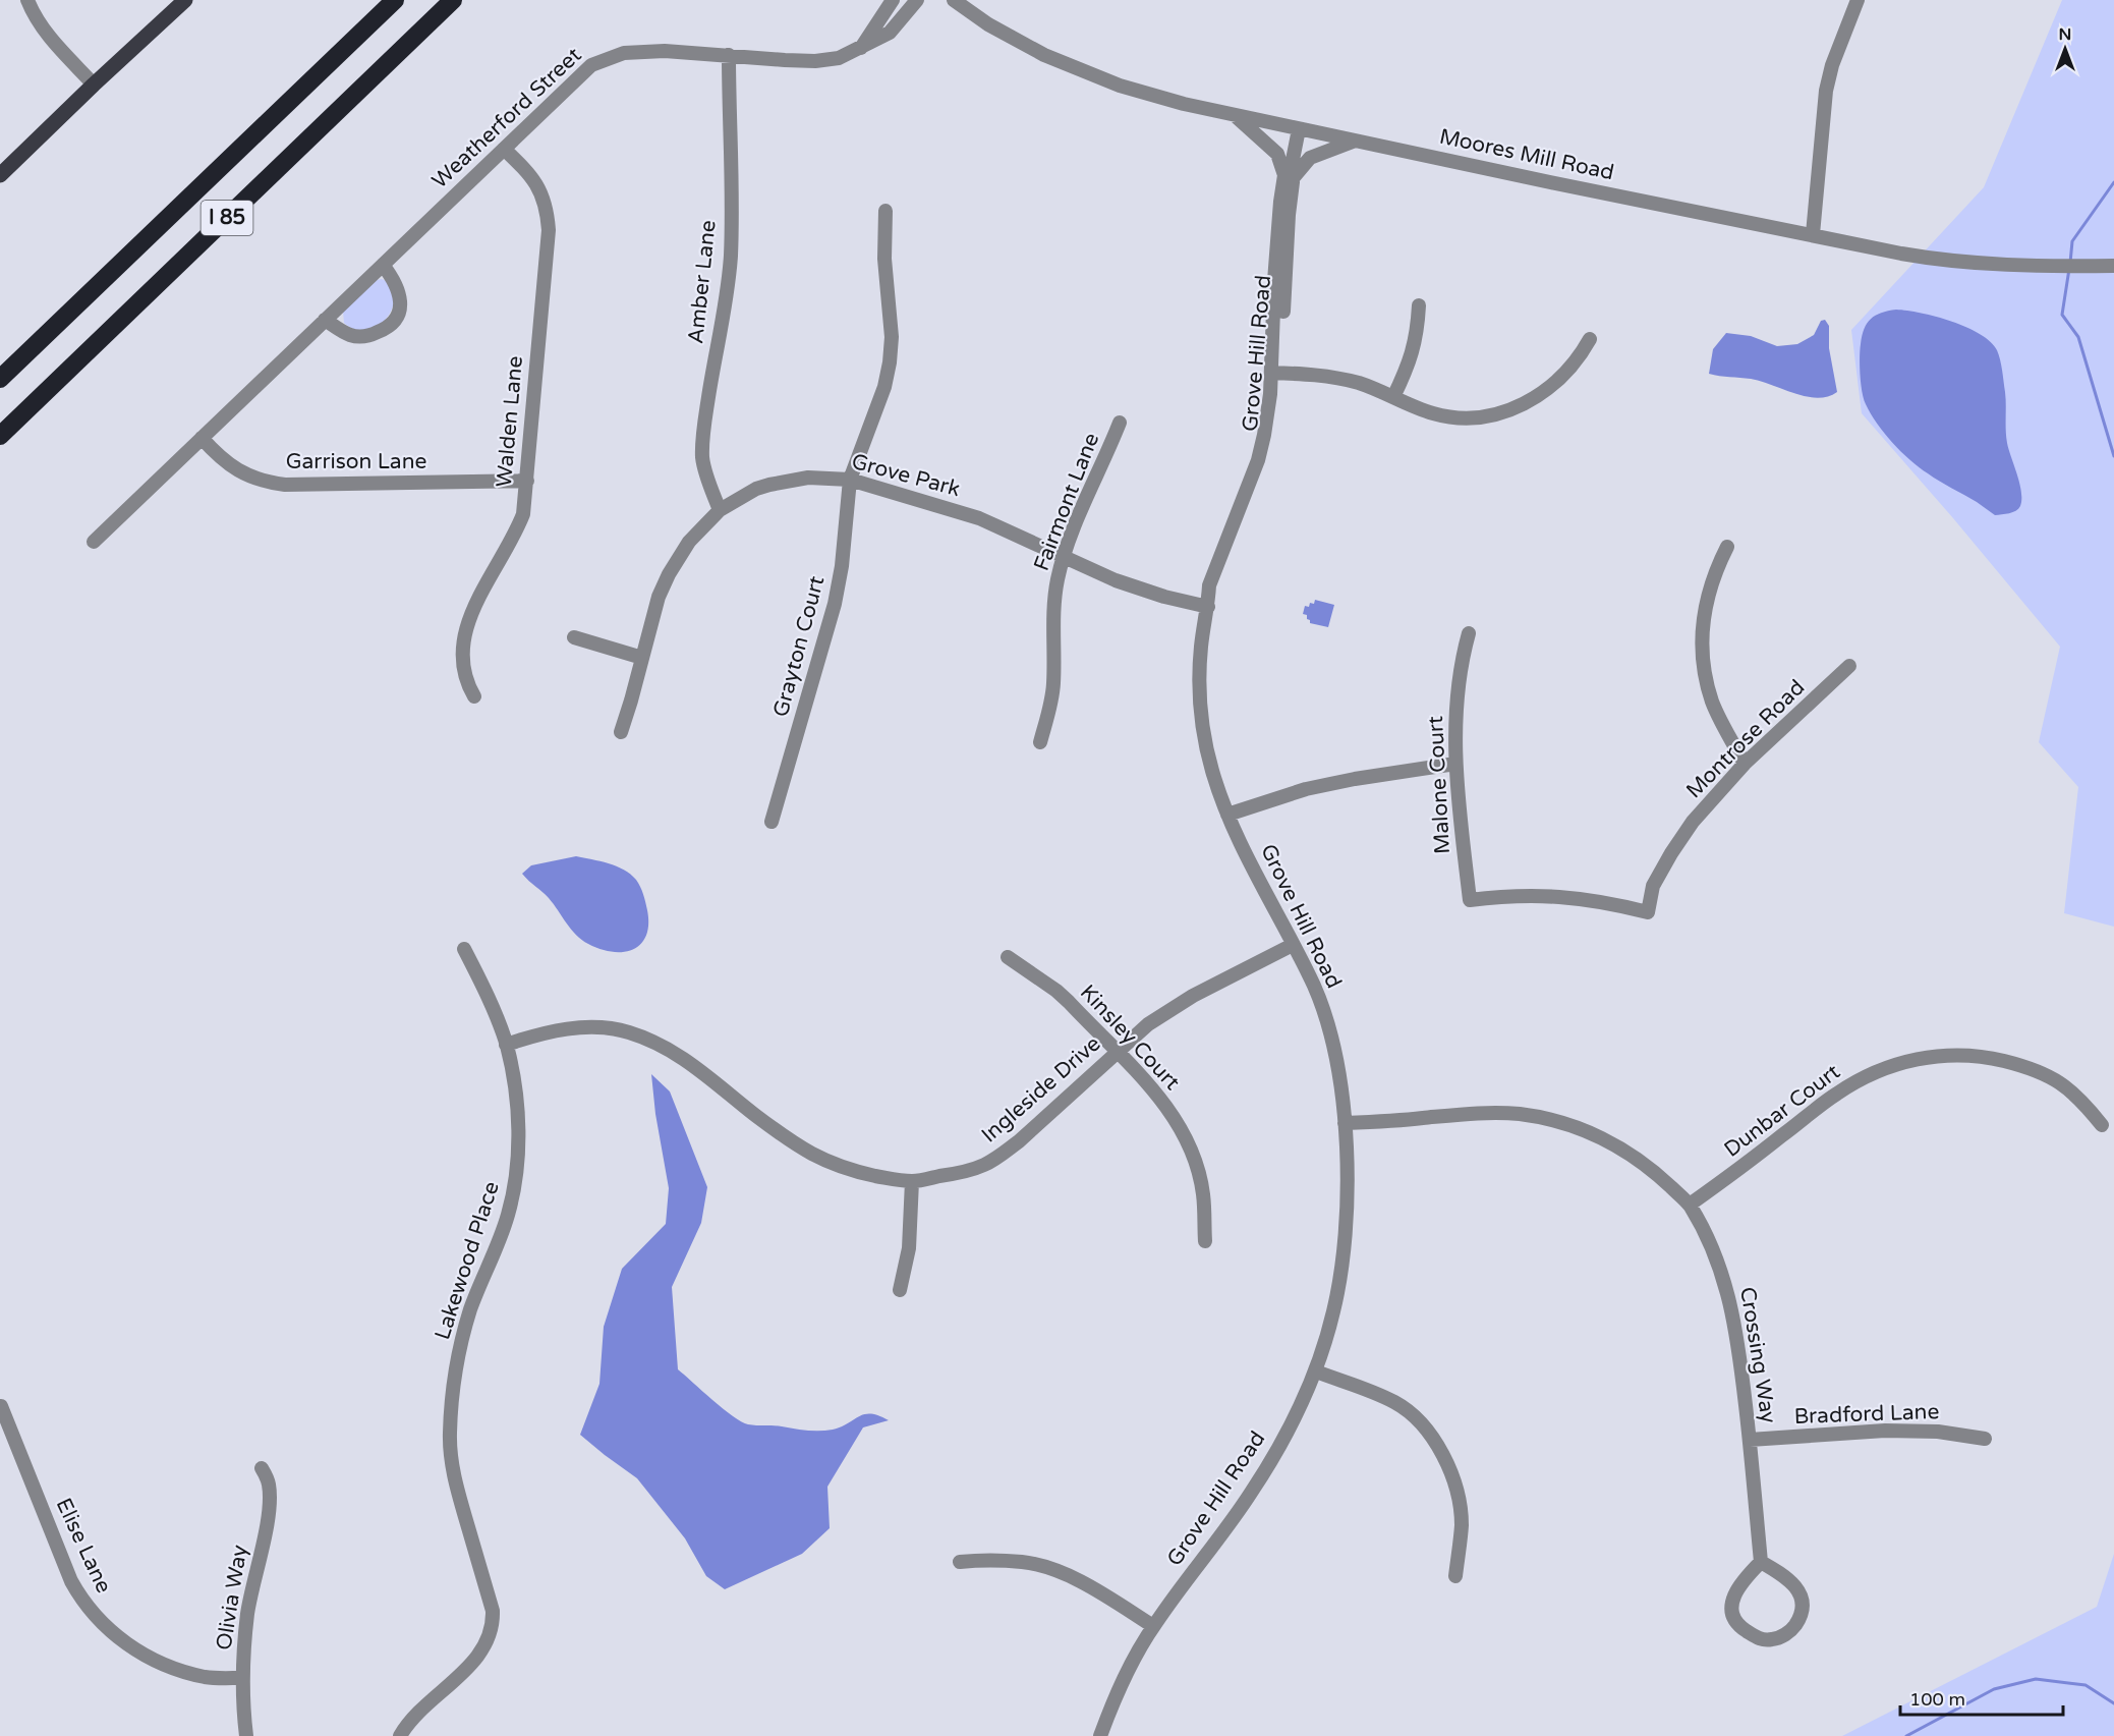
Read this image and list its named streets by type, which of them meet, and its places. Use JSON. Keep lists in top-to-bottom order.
{
  "streets": {
    "highway": ["I 85"],
    "street": [
      "Weatherford Street",
      "Moores Mill Road",
      "Amber Lane",
      "Grove Hill Road",
      "Walden Lane",
      "Garrison Lane",
      "Grove Park",
      "Fairmont Lane",
      "Grayton Court",
      "Montrose Road",
      "Malone Court",
      "Kinsley Court",
      "Ingleside Drive",
      "Dunbar Court",
      "Lakewood Place",
      "Crossing Way",
      "Bradford Lane",
      "Elise Lane",
      "Olivia Way"
    ]
  },
  "crossings": [
    ["Weatherford Street", "Amber Lane"],
    ["Weatherford Street", "Walden Lane"],
    ["Weatherford Street", "Garrison Lane"],
    ["Moores Mill Road", "Grove Hill Road"],
    ["Amber Lane", "Grove Park"],
    ["Grove Hill Road", "Grove Park"],
    ["Grove Hill Road", "Ingleside Drive"],
    ["Grove Hill Road", "Crossing Way"],
    ["Walden Lane", "Garrison Lane"],
    ["Grove Park", "Fairmont Lane"],
    ["Grove Park", "Grayton Court"],
    ["Montrose Road", "Malone Court"],
    ["Kinsley Court", "Ingleside Drive"],
    ["Ingleside Drive", "Lakewood Place"],
    ["Dunbar Court", "Crossing Way"],
    ["Crossing Way", "Bradford Lane"],
    ["Elise Lane", "Olivia Way"]
  ],
  "scale_bar": "100 m",
  "north": "top"
}
